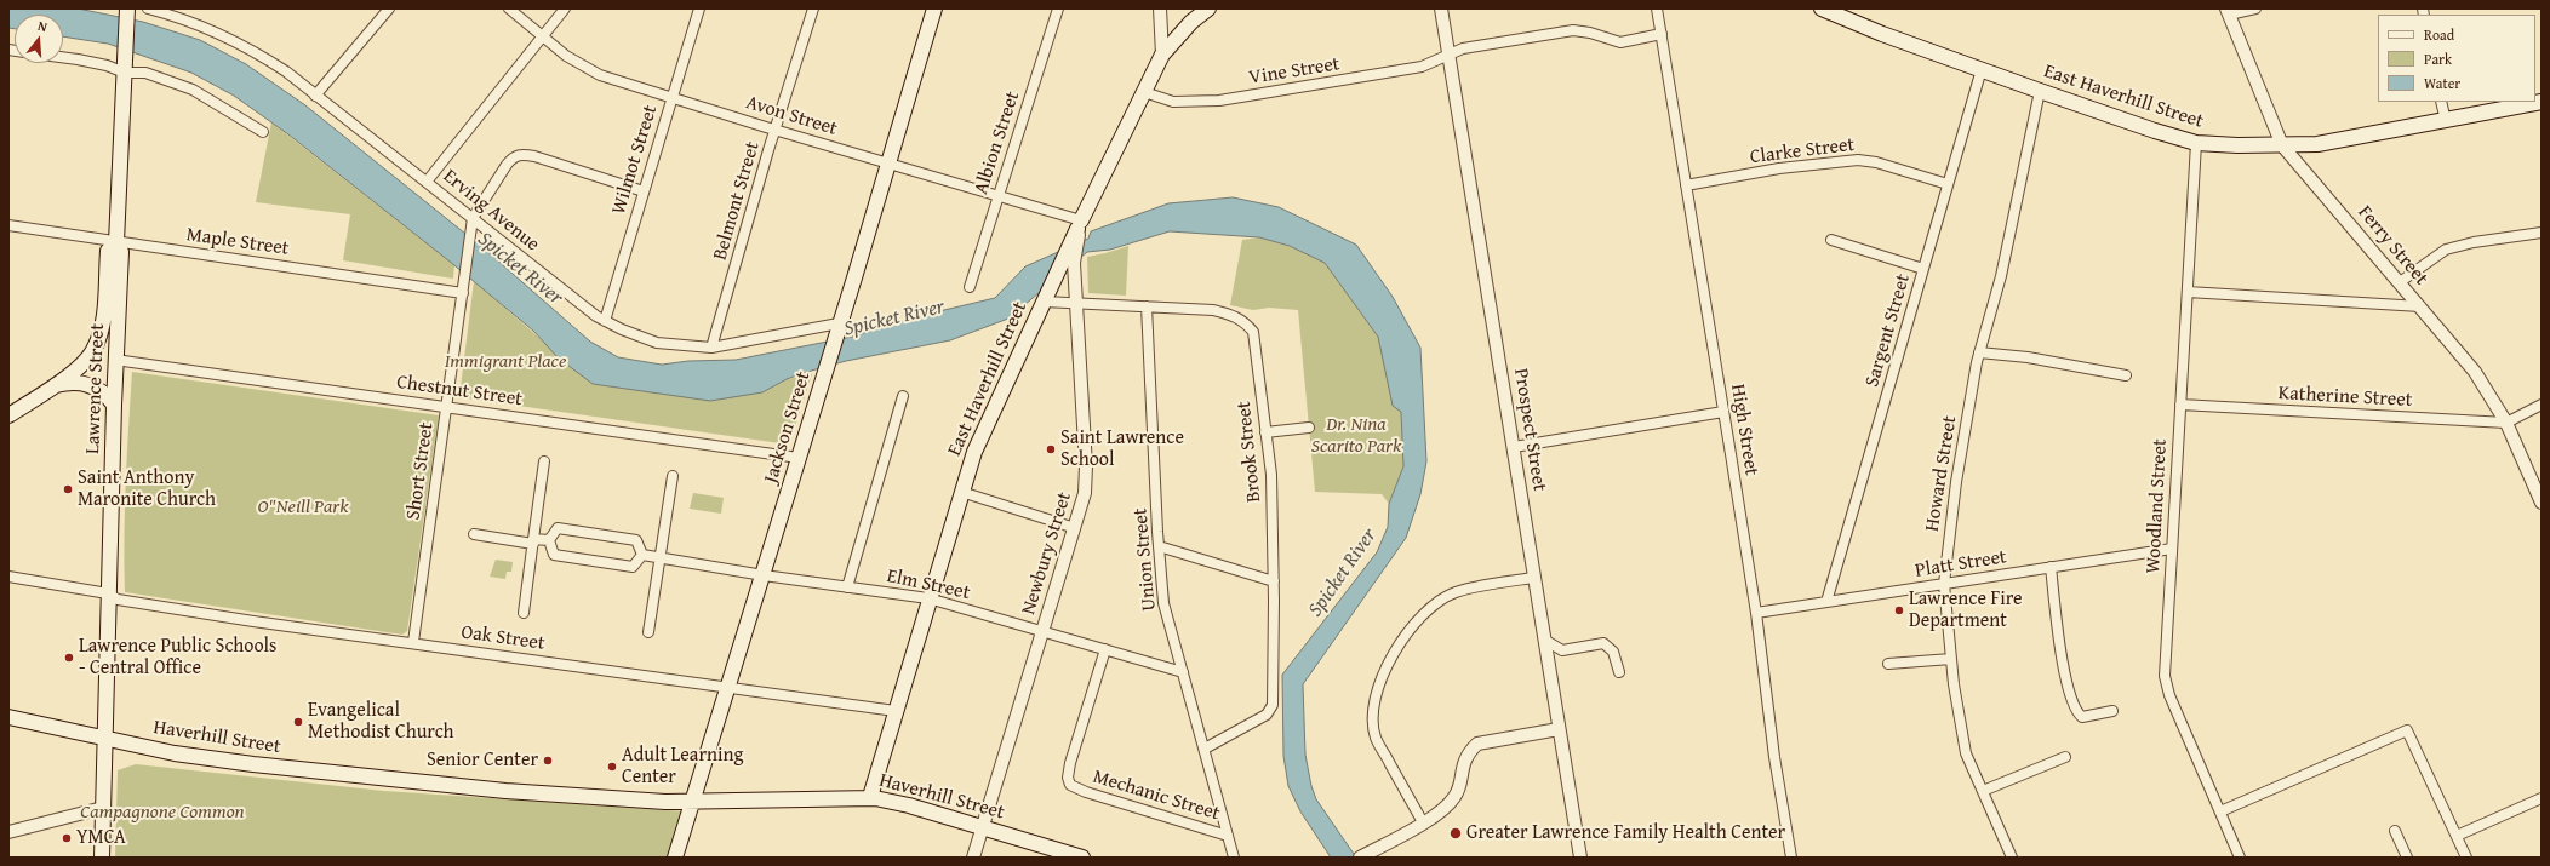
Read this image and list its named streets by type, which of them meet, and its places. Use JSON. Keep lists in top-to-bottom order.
{
  "streets": {
    "main road": [
      "East Haverhill Street",
      "Lawrence Street",
      "Jackson Street",
      "Haverhill Street"
    ],
    "street": [
      "Vine Street",
      "Avon Street",
      "Albion Street",
      "Clarke Street",
      "Wilmot Street",
      "Belmont Street",
      "Erving Avenue",
      "Maple Street",
      "Ferry Street",
      "Sargent Street",
      "Chestnut Street",
      "Katherine Street",
      "Prospect Street",
      "High Street",
      "Brook Street",
      "Short Street",
      "Howard Street",
      "Woodland Street",
      "Newbury Street",
      "Union Street",
      "Platt Street",
      "Elm Street",
      "Oak Street",
      "Mechanic Street"
    ]
  },
  "crossings": [
    ["Vine Street", "East Haverhill Street"],
    ["Vine Street", "Prospect Street"],
    ["Vine Street", "High Street"],
    ["East Haverhill Street", "Avon Street"],
    ["East Haverhill Street", "Ferry Street"],
    ["East Haverhill Street", "Sargent Street"],
    ["East Haverhill Street", "Brook Street"],
    ["East Haverhill Street", "Howard Street"],
    ["East Haverhill Street", "Woodland Street"],
    ["East Haverhill Street", "Newbury Street"],
    ["East Haverhill Street", "Elm Street"],
    ["East Haverhill Street", "Oak Street"],
    ["East Haverhill Street", "Haverhill Street"],
    ["Avon Street", "Albion Street"],
    ["Avon Street", "Wilmot Street"],
    ["Avon Street", "Belmont Street"],
    ["Avon Street", "Jackson Street"],
    ["Avon Street", "Newbury Street"],
    ["Clarke Street", "Sargent Street"],
    ["Clarke Street", "High Street"],
    ["Wilmot Street", "Erving Avenue"],
    ["Belmont Street", "Erving Avenue"],
    ["Erving Avenue", "Jackson Street"],
    ["Erving Avenue", "Short Street"],
    ["Maple Street", "Lawrence Street"],
    ["Maple Street", "Short Street"],
    ["Ferry Street", "Katherine Street"],
    ["Sargent Street", "Platt Street"],
    ["Lawrence Street", "Chestnut Street"],
    ["Lawrence Street", "Oak Street"],
    ["Lawrence Street", "Haverhill Street"],
    ["Chestnut Street", "Jackson Street"],
    ["Chestnut Street", "Short Street"],
    ["Katherine Street", "Woodland Street"],
    ["Jackson Street", "Elm Street"],
    ["Jackson Street", "Oak Street"],
    ["Jackson Street", "Haverhill Street"],
    ["High Street", "Platt Street"],
    ["Brook Street", "Newbury Street"],
    ["Brook Street", "Union Street"],
    ["Short Street", "Oak Street"],
    ["Howard Street", "Platt Street"],
    ["Woodland Street", "Platt Street"],
    ["Newbury Street", "Elm Street"],
    ["Newbury Street", "Haverhill Street"],
    ["Union Street", "Elm Street"],
    ["Union Street", "Mechanic Street"],
    ["Elm Street", "Mechanic Street"]
  ],
  "water": ["Spicket River"],
  "parks": [
    "Immigrant Place",
    "Dr. Nina Scarito Park",
    "O\"Neill Park",
    "Campagnone Common"
  ],
  "places": [
    "Saint Lawrence School",
    "Saint Anthony Maronite Church",
    "Lawrence Fire Department",
    "Lawrence Public Schools - Central Office",
    "Evangelical Methodist Church",
    "Senior Center",
    "Adult Learning Center",
    "Greater Lawrence Family Health Center",
    "YMCA"
  ],
  "legend": ["Road", "Park", "Water"],
  "north": "top"
}
